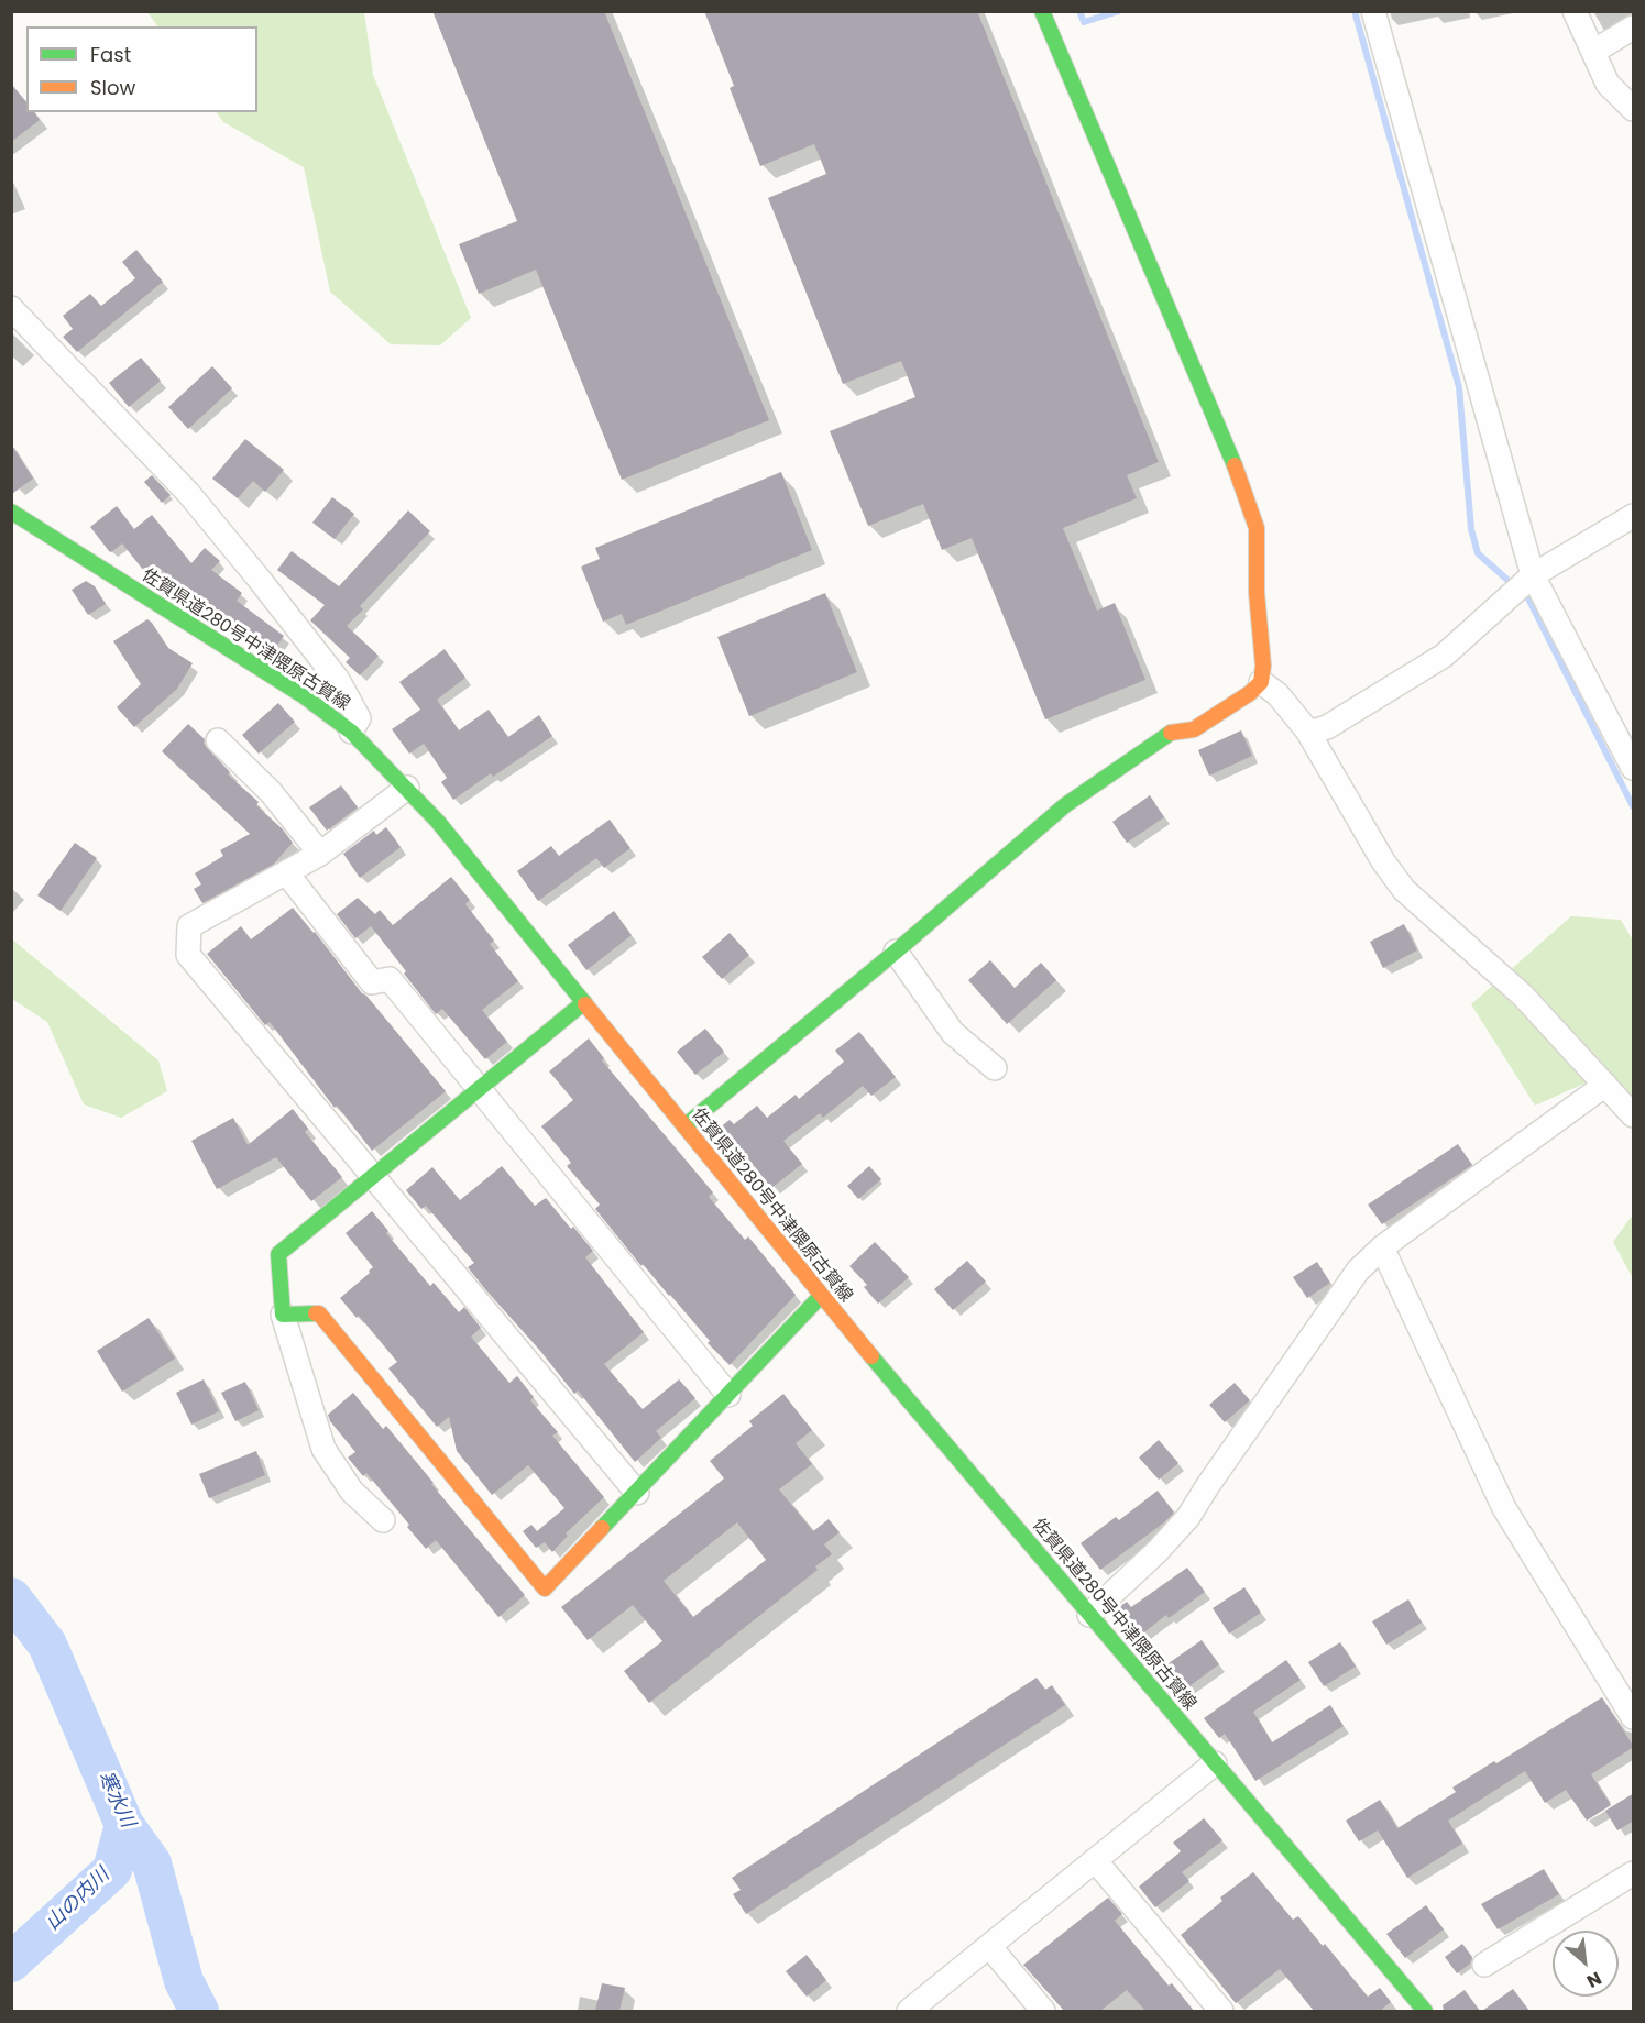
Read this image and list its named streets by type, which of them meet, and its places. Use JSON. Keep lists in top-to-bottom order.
{
  "streets": {
    "street": ["佐賀県道280号中津隈原古賀線"]
  },
  "water": ["寒水川", "山の内川"],
  "legend": ["Fast", "Slow"],
  "north": "bottom right"
}
